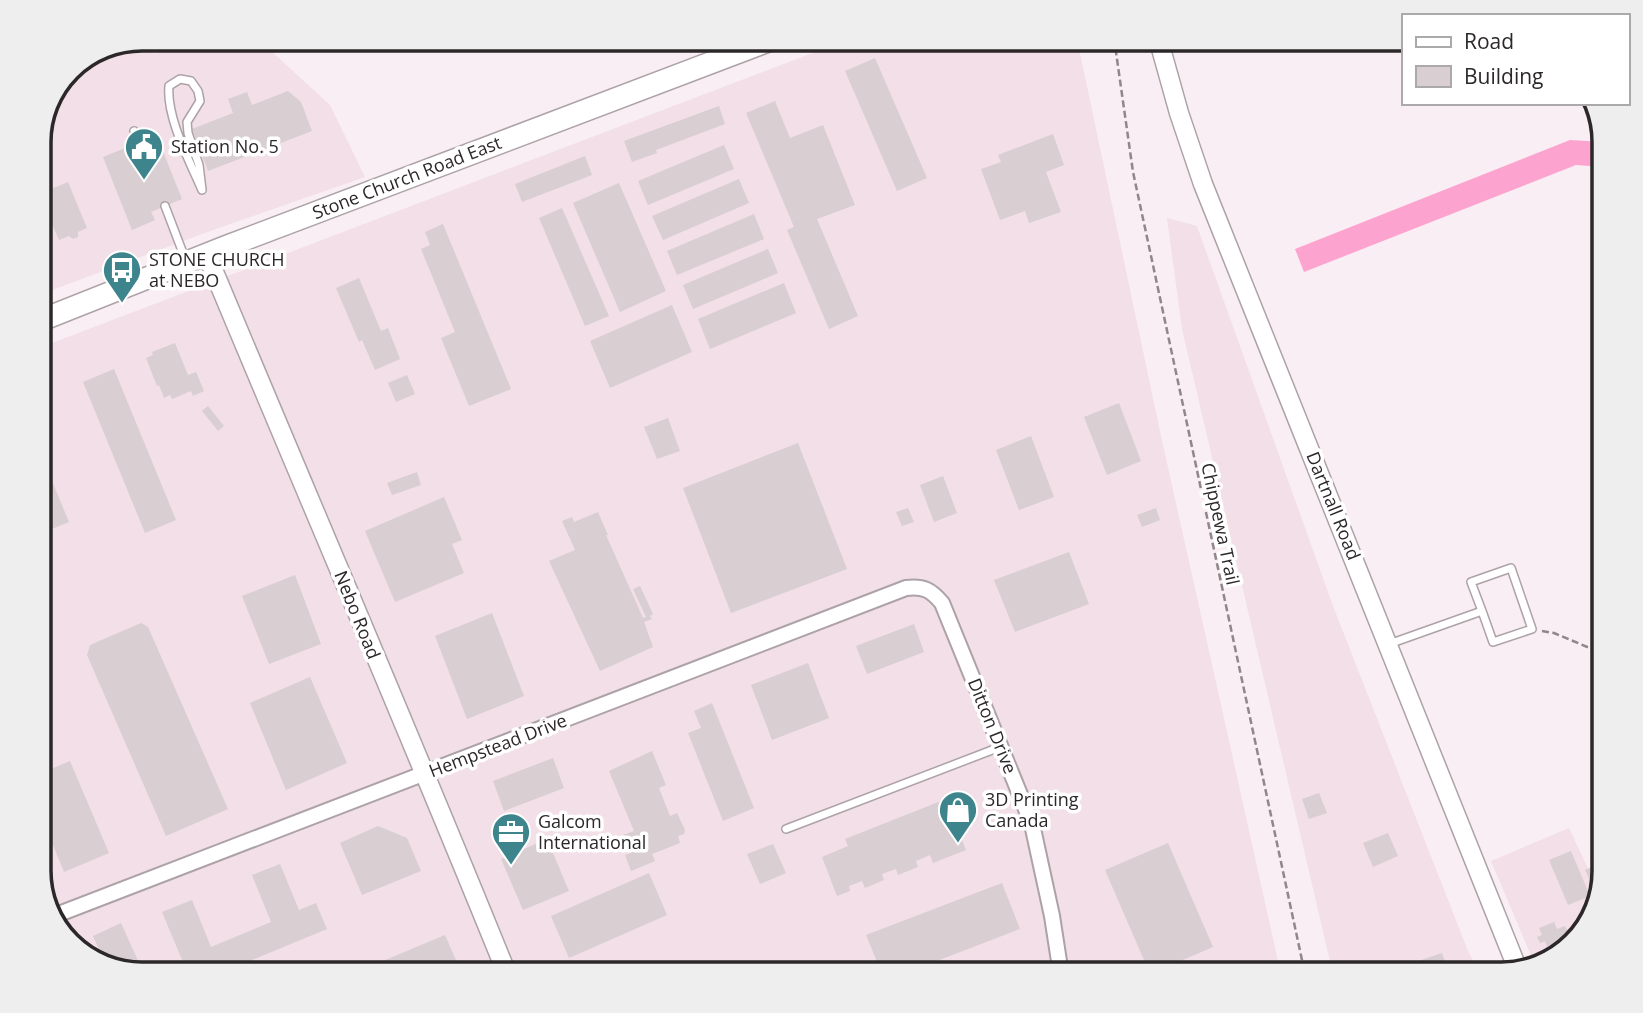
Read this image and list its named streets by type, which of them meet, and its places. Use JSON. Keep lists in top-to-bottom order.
{
  "streets": {
    "main road": ["Stone Church Road East"],
    "street": [
      "Dartnall Road",
      "Nebo Road",
      "Ditton Drive",
      "Hempstead Drive"
    ],
    "path": ["Chippewa Trail"]
  },
  "crossings": [
    ["Stone Church Road East", "Nebo Road"],
    ["Nebo Road", "Hempstead Drive"],
    ["Ditton Drive", "Hempstead Drive"]
  ],
  "places": {
    "public building": ["Station No. 5"],
    "bus stop": ["STONE CHURCH at NEBO"],
    "shop": ["3D Printing Canada"],
    "office": ["Galcom International"]
  },
  "legend": ["Road", "Building"]
}
